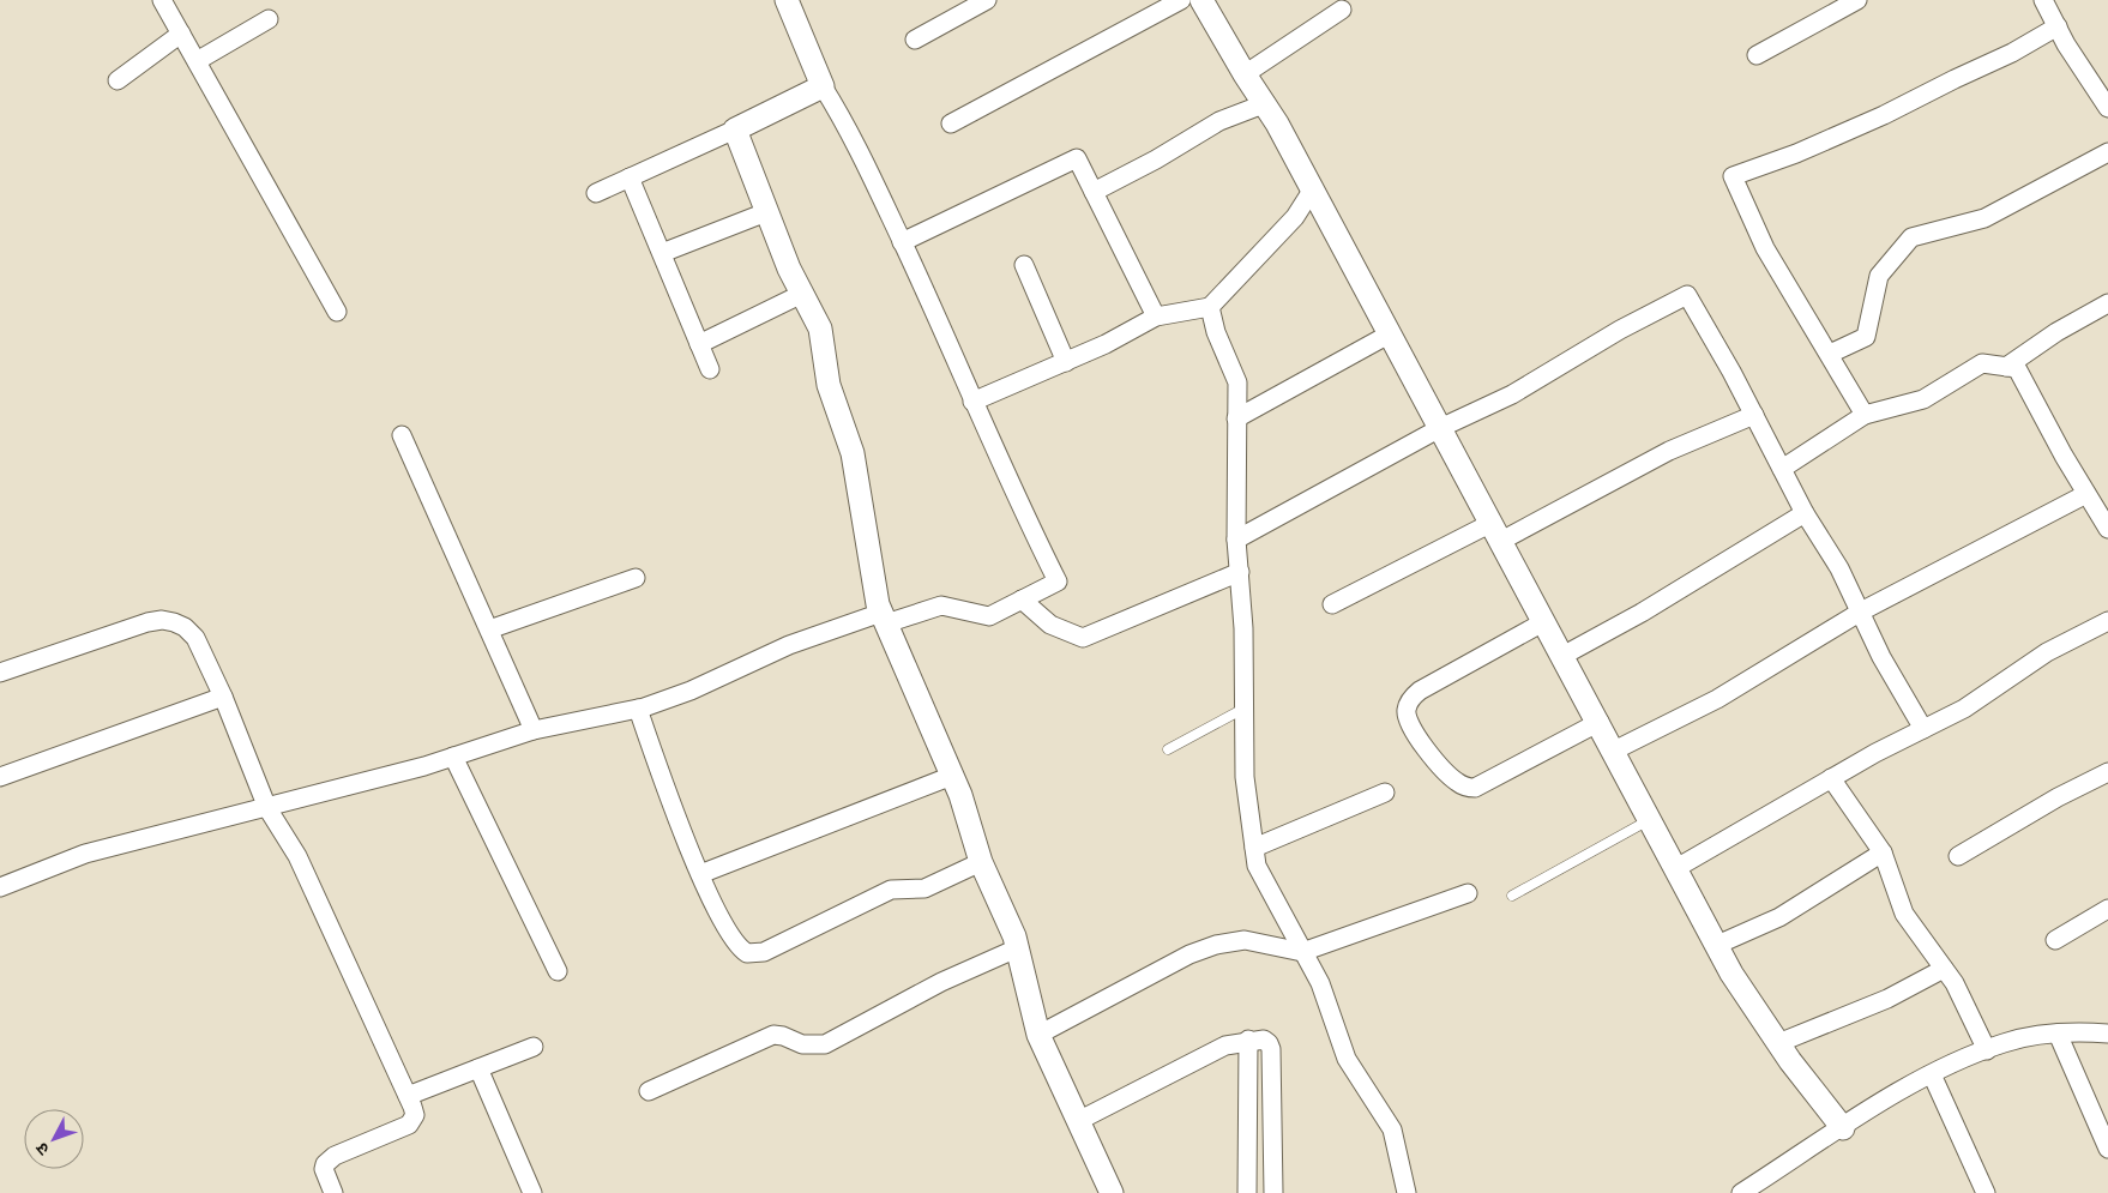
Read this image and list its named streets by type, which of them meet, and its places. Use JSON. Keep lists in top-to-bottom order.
{
  "north": "bottom left"
}
